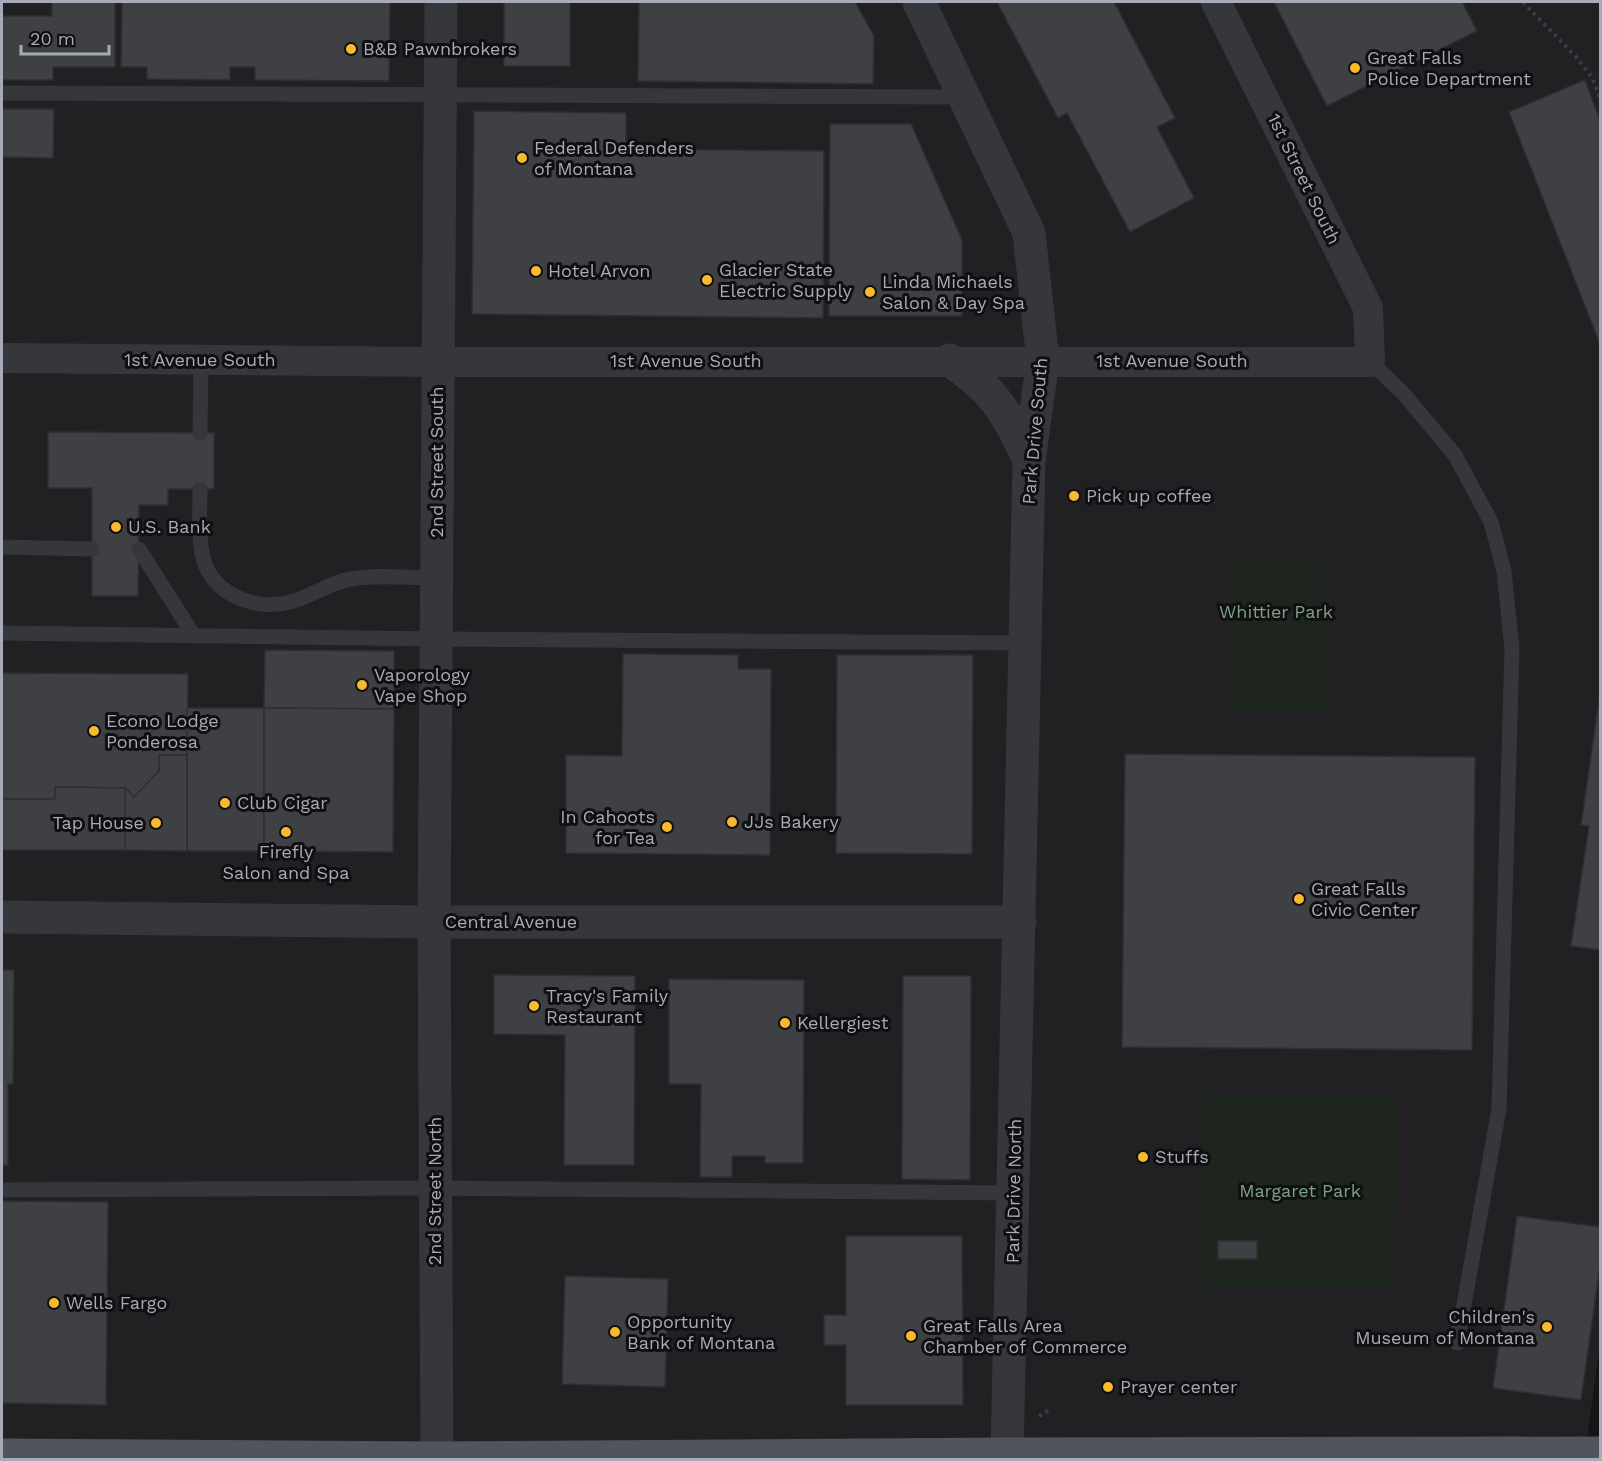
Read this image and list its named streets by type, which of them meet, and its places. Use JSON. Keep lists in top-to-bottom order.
{
  "streets": {
    "street": [
      "1st Street South",
      "1st Avenue South",
      "Park Drive South",
      "2nd Street South",
      "Central Avenue",
      "2nd Street North",
      "Park Drive North"
    ]
  },
  "crossings": [
    ["1st Street South", "1st Avenue South"],
    ["1st Avenue South", "Park Drive South"],
    ["1st Avenue South", "2nd Street South"],
    ["Park Drive South", "Central Avenue"],
    ["Park Drive South", "Park Drive North"],
    ["2nd Street South", "Central Avenue"],
    ["2nd Street South", "2nd Street North"],
    ["Central Avenue", "2nd Street North"],
    ["Central Avenue", "Park Drive North"]
  ],
  "parks": ["Whittier Park", "Margaret Park"],
  "places": [
    "B&B Pawnbrokers",
    "Great Falls Police Department",
    "Federal Defenders of Montana",
    "Hotel Arvon",
    "Glacier State Electric Supply",
    "Linda Michaels Salon & Day Spa",
    "Pick up coffee",
    "U.S. Bank",
    "Vaporology Vape Shop",
    "Econo Lodge Ponderosa",
    "Club Cigar",
    "JJs Bakery",
    "Tap House",
    "In Cahoots for Tea",
    "Firefly Salon and Spa",
    "Great Falls Civic Center",
    "Tracy's Family Restaurant",
    "Kellergiest",
    "Stuffs",
    "Wells Fargo",
    "Children's Museum of Montana",
    "Opportunity Bank of Montana",
    "Great Falls Area Chamber of Commerce",
    "Prayer center"
  ],
  "scale_bar": "20 m"
}
